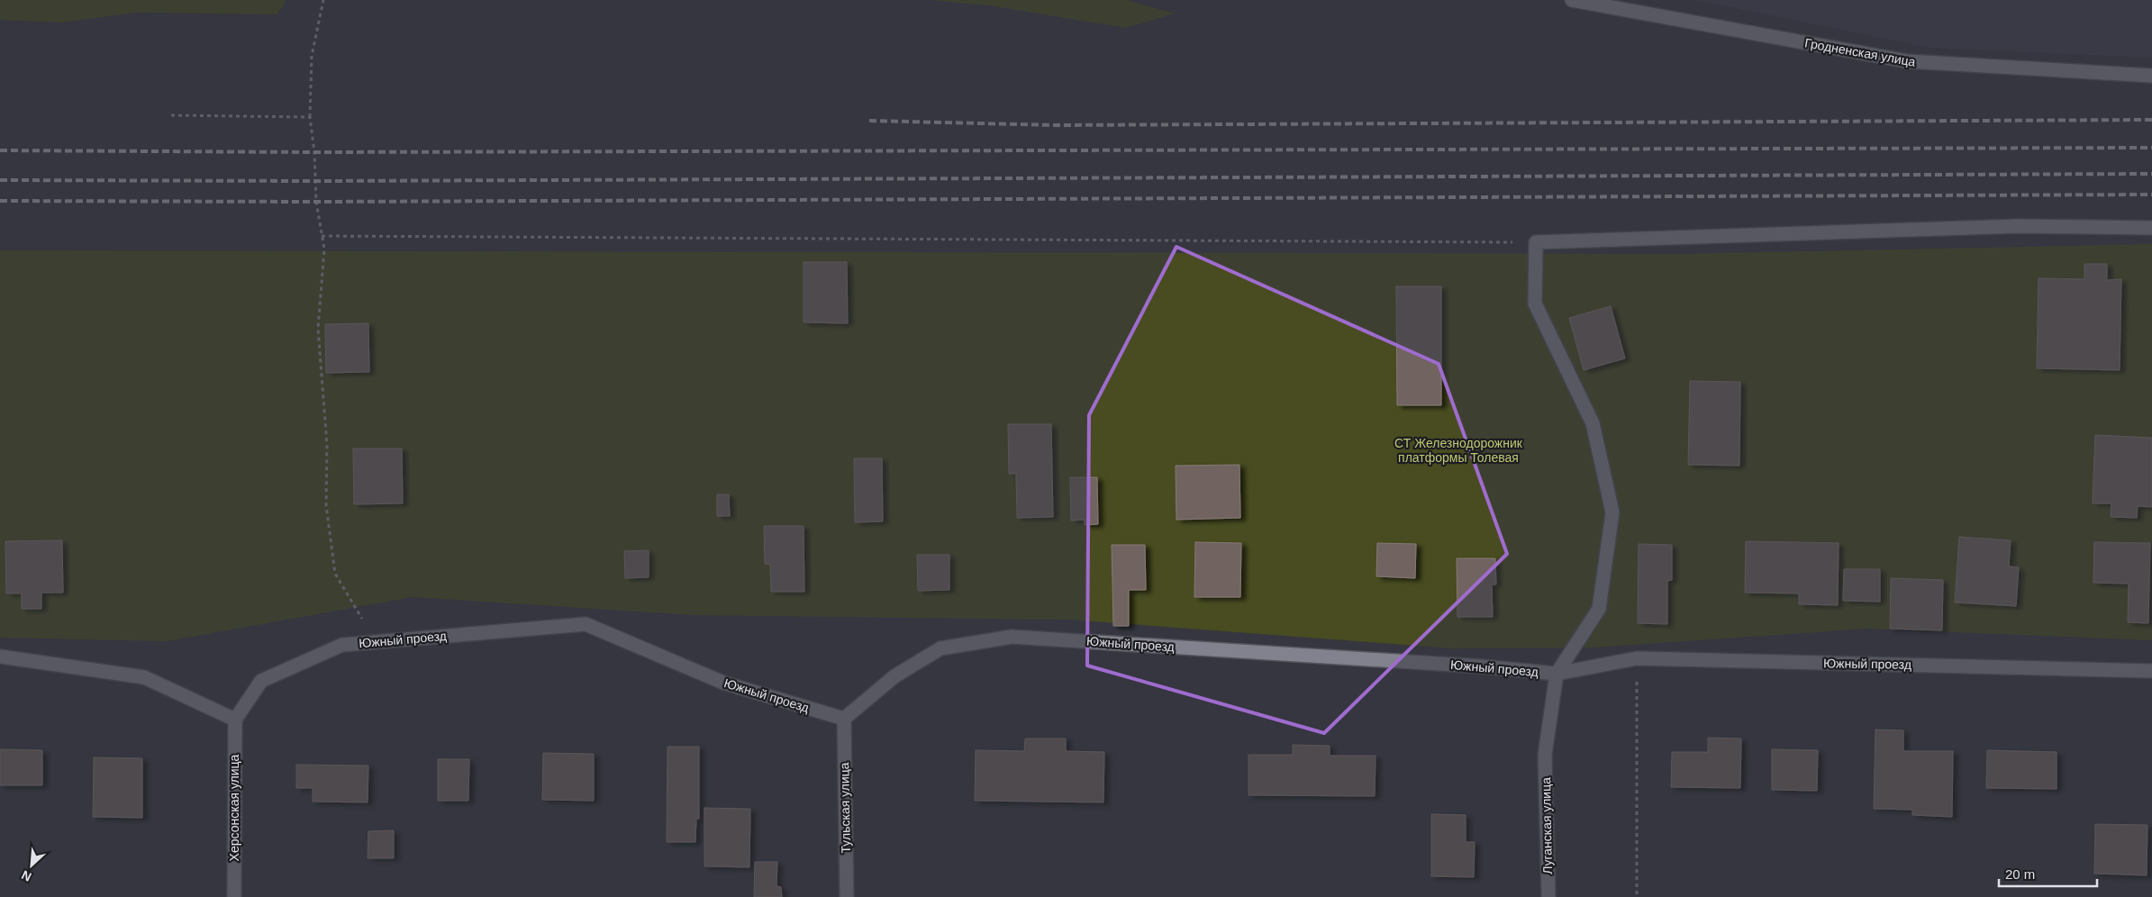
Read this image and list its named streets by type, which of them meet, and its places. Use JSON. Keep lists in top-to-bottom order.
{
  "streets": {
    "street": [
      "Гродненская улица",
      "Южный проезд",
      "Херсонская улица",
      "Тульская улица",
      "Луганская улица"
    ]
  },
  "crossings": [
    ["Южный проезд", "Херсонская улица"],
    ["Южный проезд", "Тульская улица"],
    ["Южный проезд", "Луганская улица"]
  ],
  "parks": ["СТ Железнодорожник платформы Толевая"],
  "scale_bar": "20 m",
  "north": "bottom left"
}
